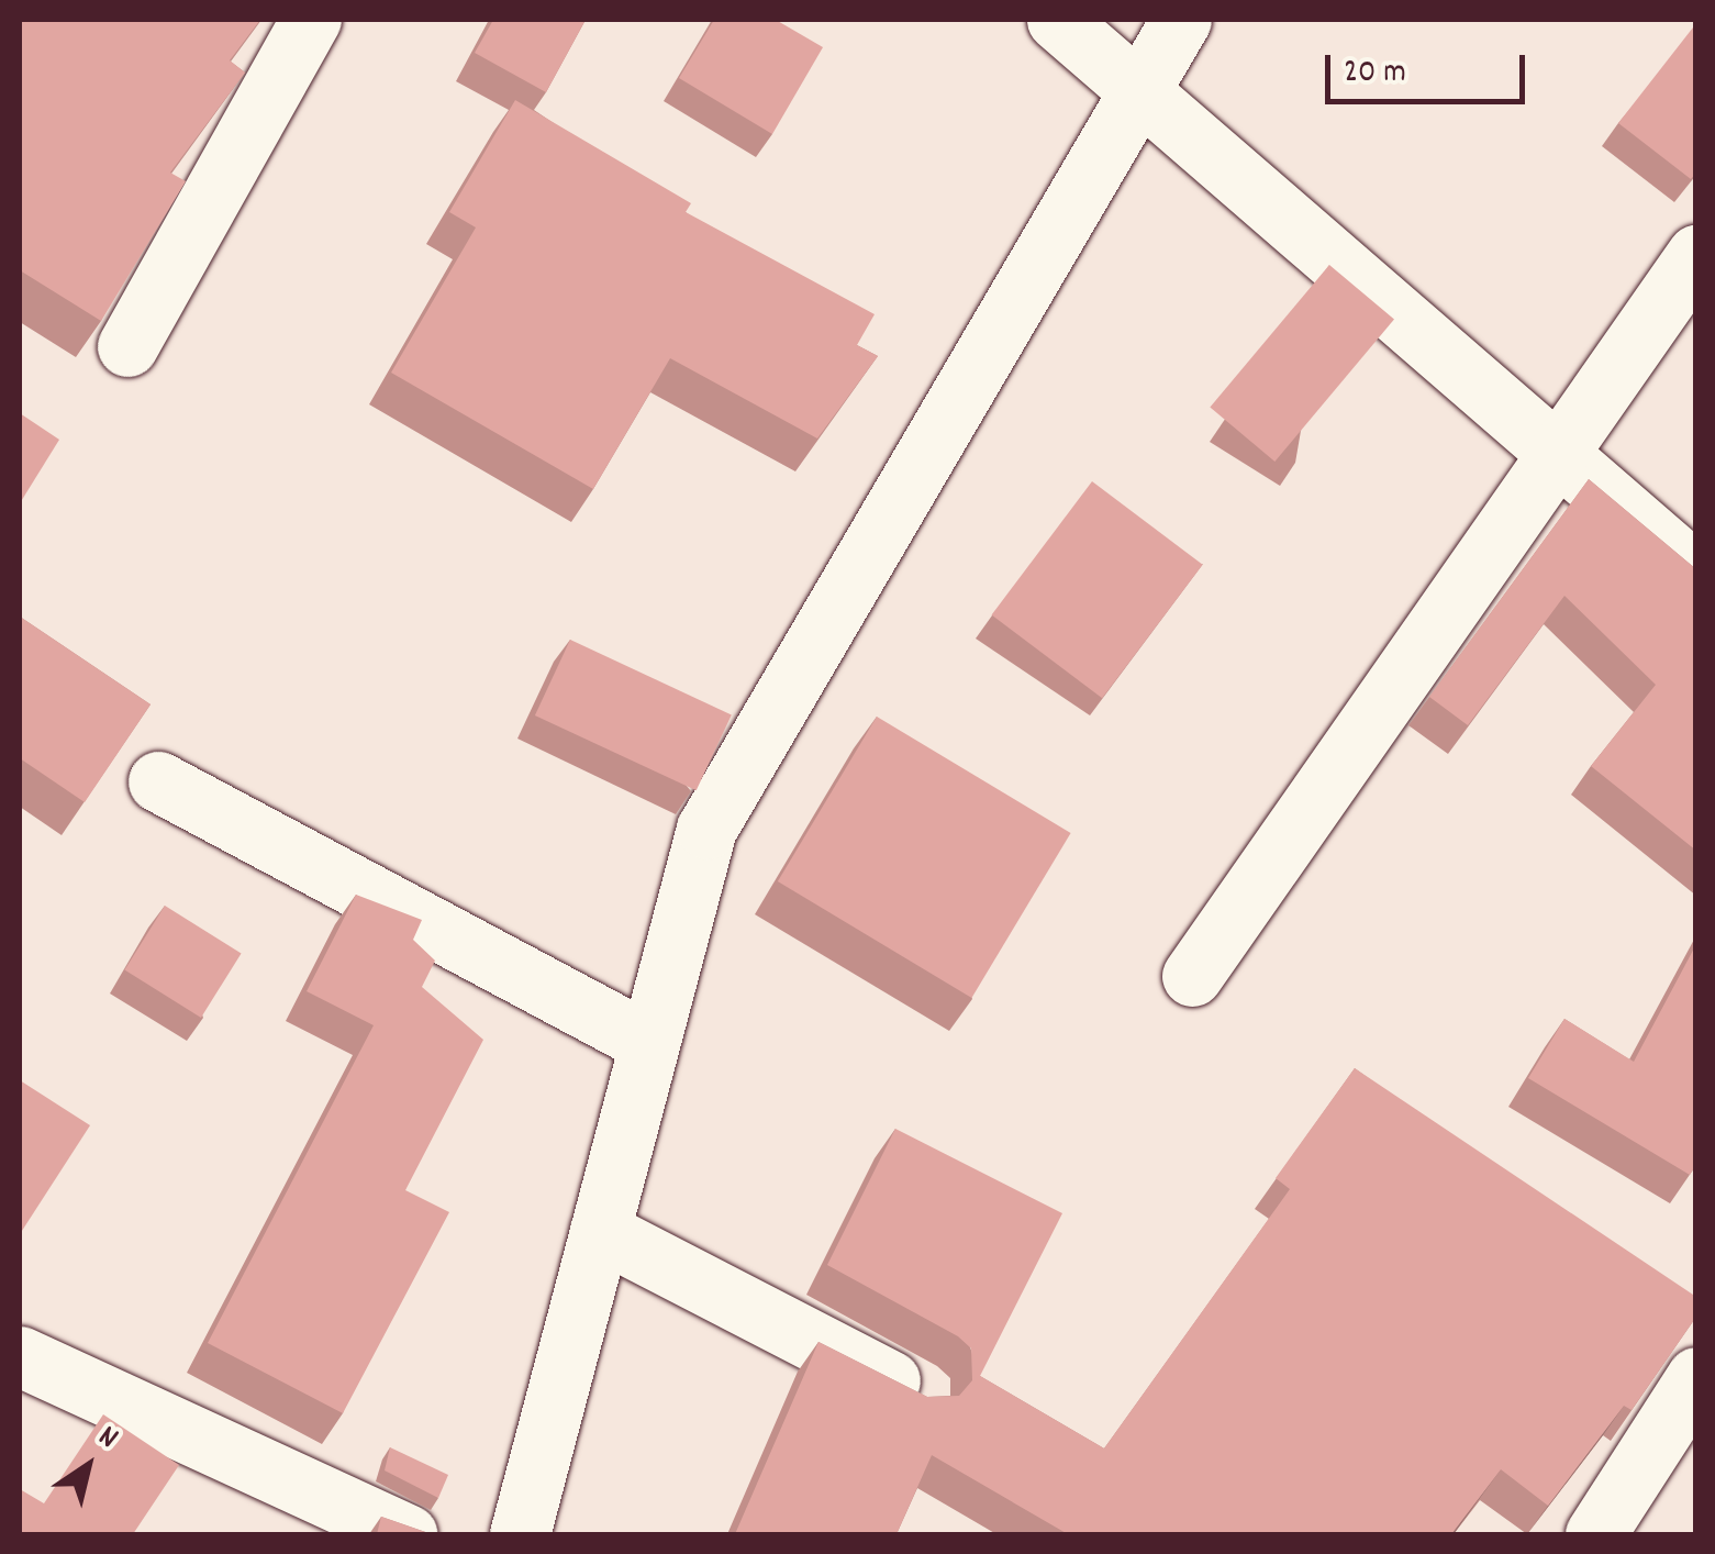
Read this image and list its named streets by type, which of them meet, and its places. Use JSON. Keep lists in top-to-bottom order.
{
  "scale_bar": "20 m",
  "north": "top right"
}
